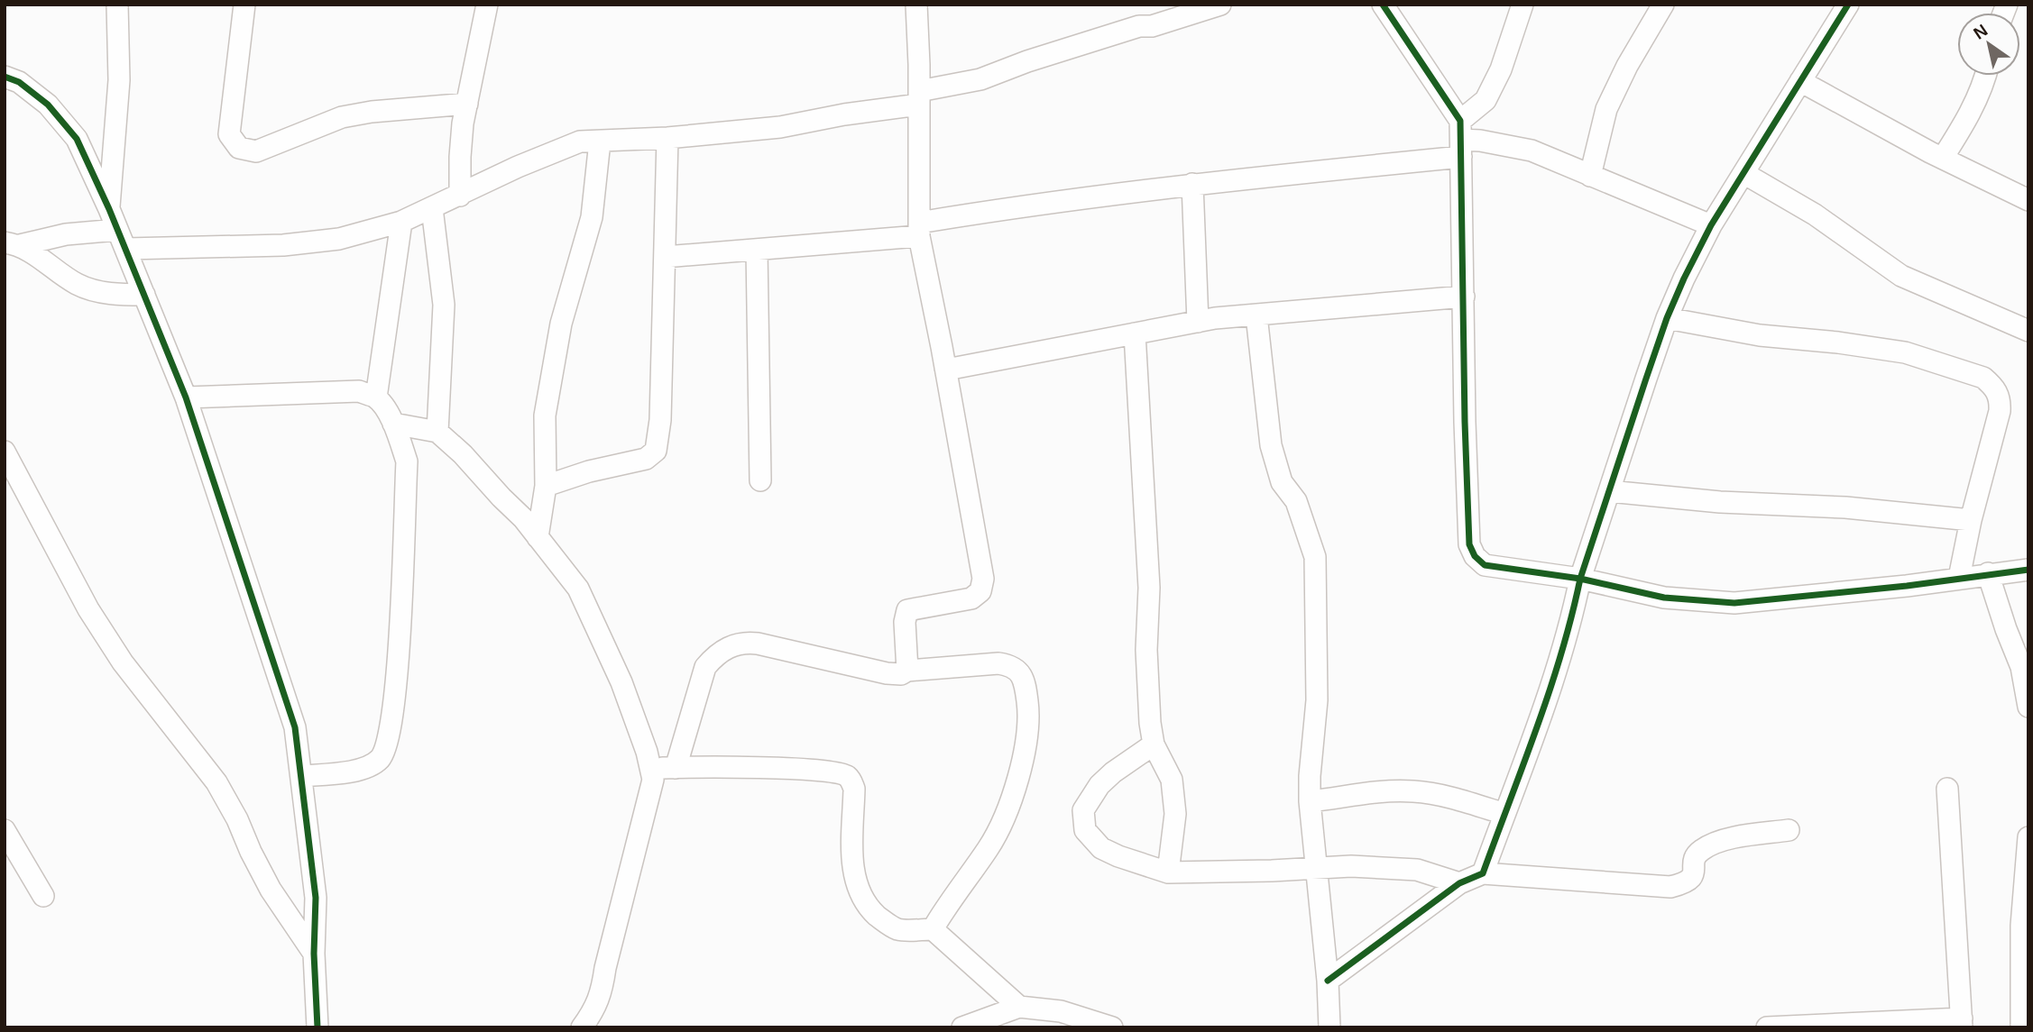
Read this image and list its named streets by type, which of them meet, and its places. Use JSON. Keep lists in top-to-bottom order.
{
  "north": "top left"
}
